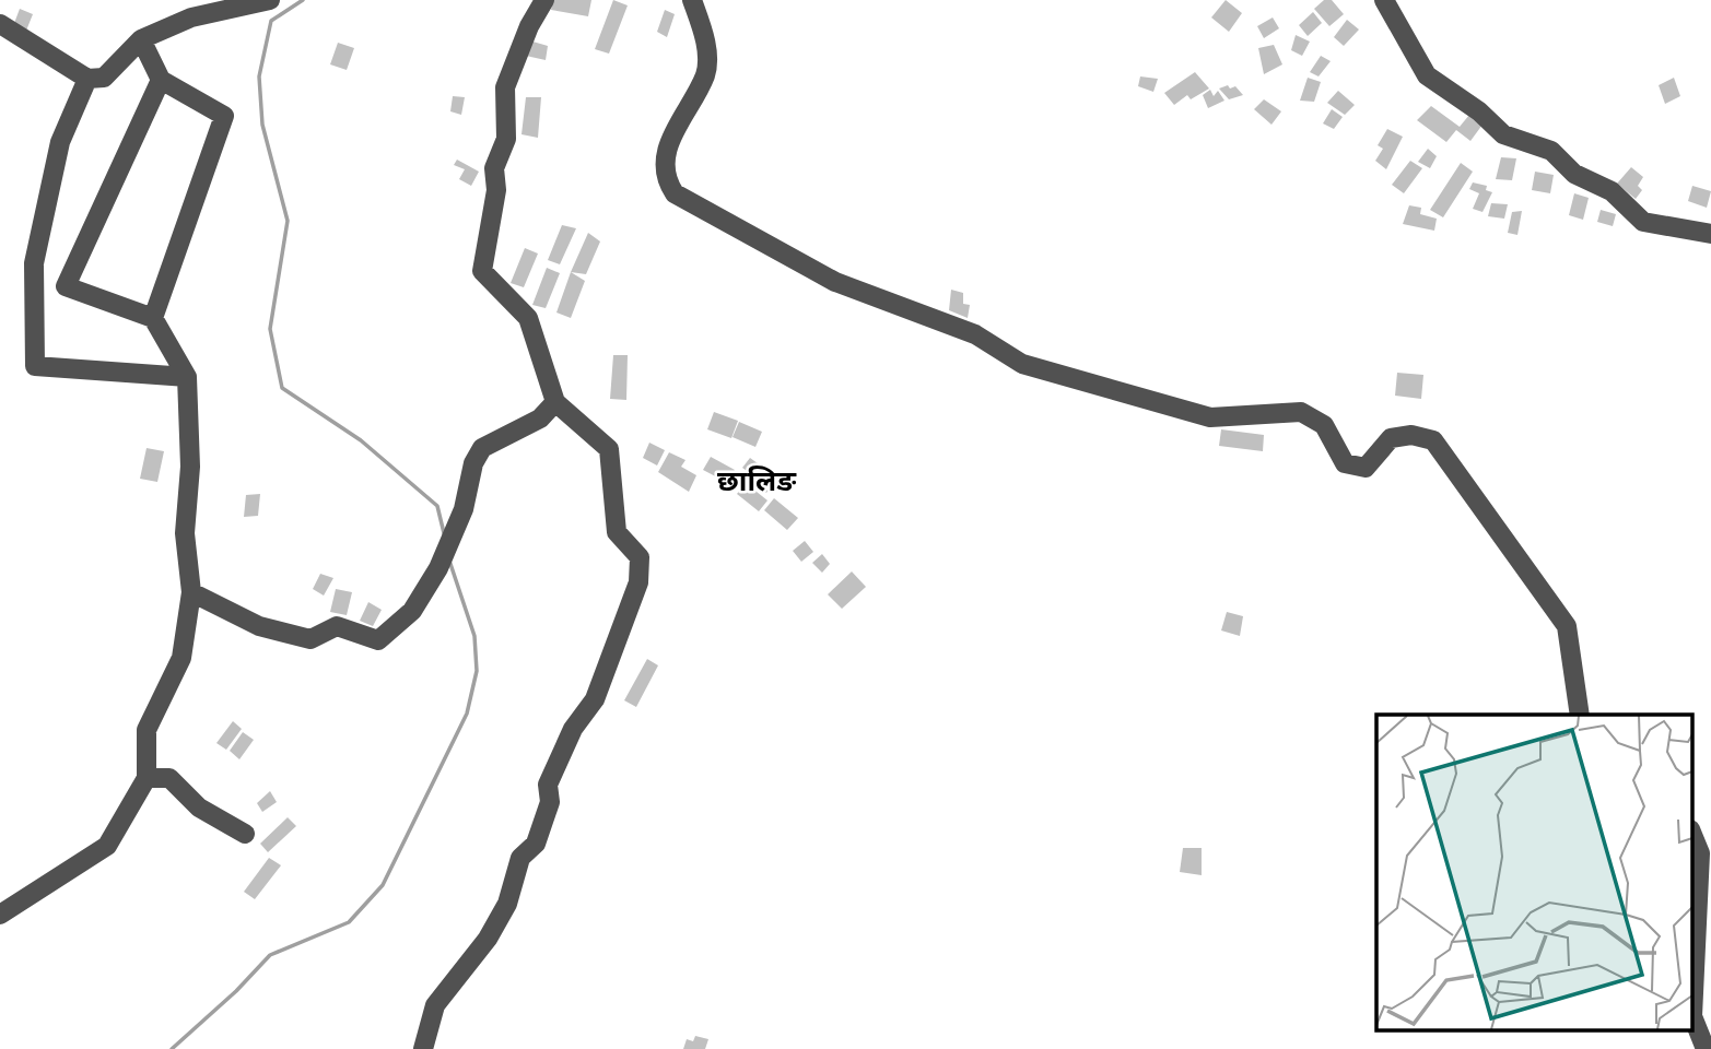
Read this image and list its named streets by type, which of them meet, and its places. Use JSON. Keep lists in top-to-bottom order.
{
  "districts": ["छालिङ"]
}
